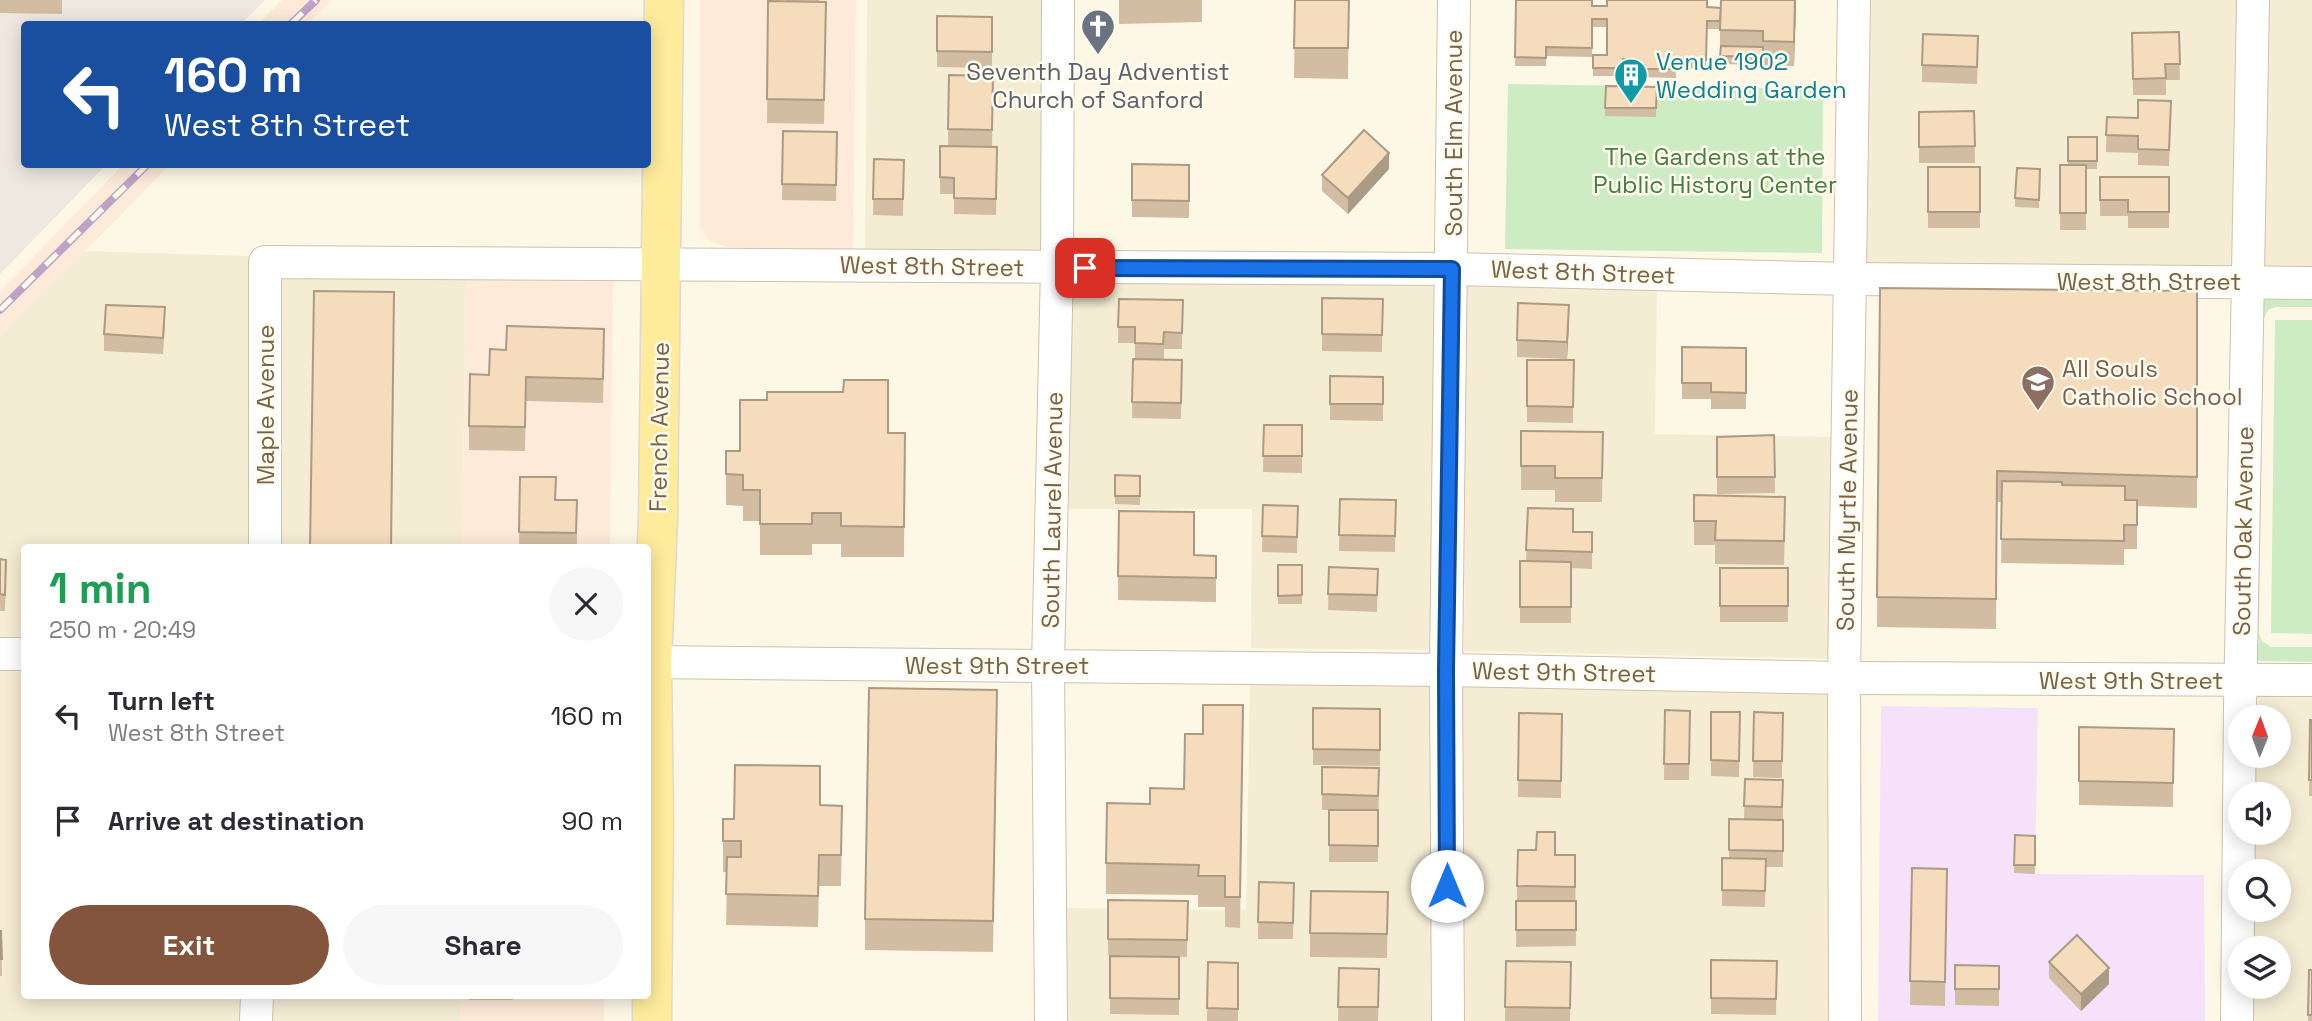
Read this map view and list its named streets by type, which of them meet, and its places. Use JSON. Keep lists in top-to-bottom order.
{
  "streets": {
    "main road": ["French Avenue"],
    "street": [
      "South Elm Avenue",
      "West 8th Street",
      "Maple Avenue",
      "South Laurel Avenue",
      "South Myrtle Avenue",
      "South Oak Avenue",
      "West 9th Street"
    ]
  },
  "crossings": [
    ["South Elm Avenue", "West 8th Street"],
    ["South Elm Avenue", "West 9th Street"],
    ["West 8th Street", "Maple Avenue"],
    ["West 8th Street", "French Avenue"],
    ["West 8th Street", "South Laurel Avenue"],
    ["West 8th Street", "South Myrtle Avenue"],
    ["West 8th Street", "South Oak Avenue"],
    ["South Laurel Avenue", "West 9th Street"],
    ["South Myrtle Avenue", "West 9th Street"],
    ["South Oak Avenue", "West 9th Street"]
  ],
  "parks": ["The Gardens at the Public History Center"],
  "places": {
    "church": ["Seventh Day Adventist Church of Sanford"],
    "building": ["Venue 1902 Wedding Garden"],
    "school or university": ["All Souls Catholic School"]
  },
  "north": "top",
  "page": {
    "turn": ["160 m", "West 8th Street"],
    "heading": ["1 min", "250 m · 20:49"],
    "list": [
      {
        "name": "Turn left",
        "note": "West 8th Street",
        "value": "160 m"
      },
      {
        "name": "Arrive at destination",
        "value": "90 m"
      }
    ],
    "buttons": ["Exit", "Share"]
  }
}
